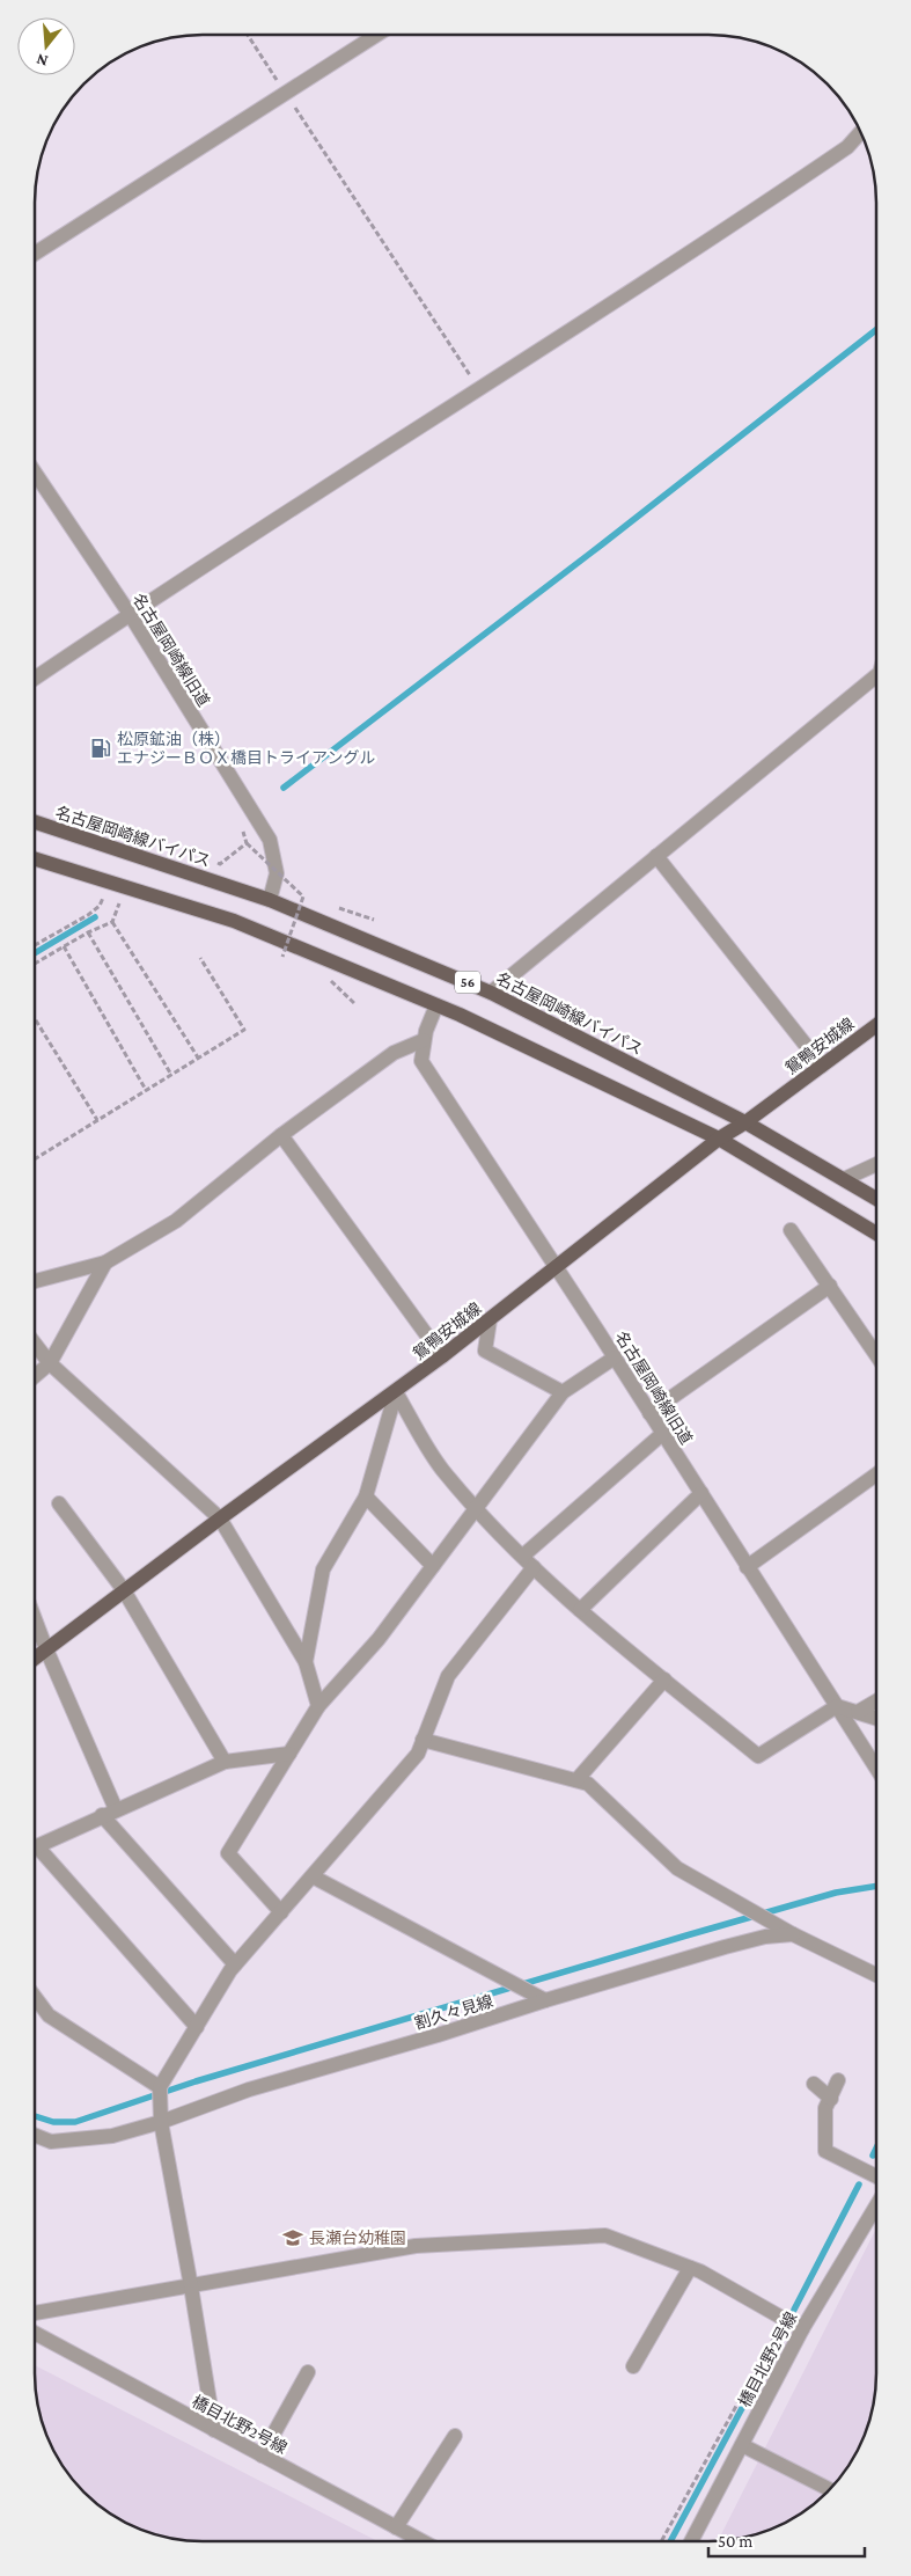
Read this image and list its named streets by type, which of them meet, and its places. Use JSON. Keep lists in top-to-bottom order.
{
  "streets": {
    "main road": ["名古屋岡崎線バイパス", "56", "鴛鴨安城線"],
    "street": ["名古屋岡崎線旧道", "割久々見線", "橋目北野2号線"]
  },
  "crossings": [
    ["名古屋岡崎線旧道", "名古屋岡崎線バイパス"],
    ["名古屋岡崎線旧道", "56"],
    ["名古屋岡崎線旧道", "鴛鴨安城線"],
    ["名古屋岡崎線バイパス", "鴛鴨安城線"],
    ["56", "鴛鴨安城線"]
  ],
  "places": {
    "fuel station": ["松原鉱油（株） エナジーＢＯＸ橋目トライアングル"],
    "school or university": ["長瀬台幼稚園"]
  },
  "scale_bar": "50 m",
  "north": "bottom"
}
